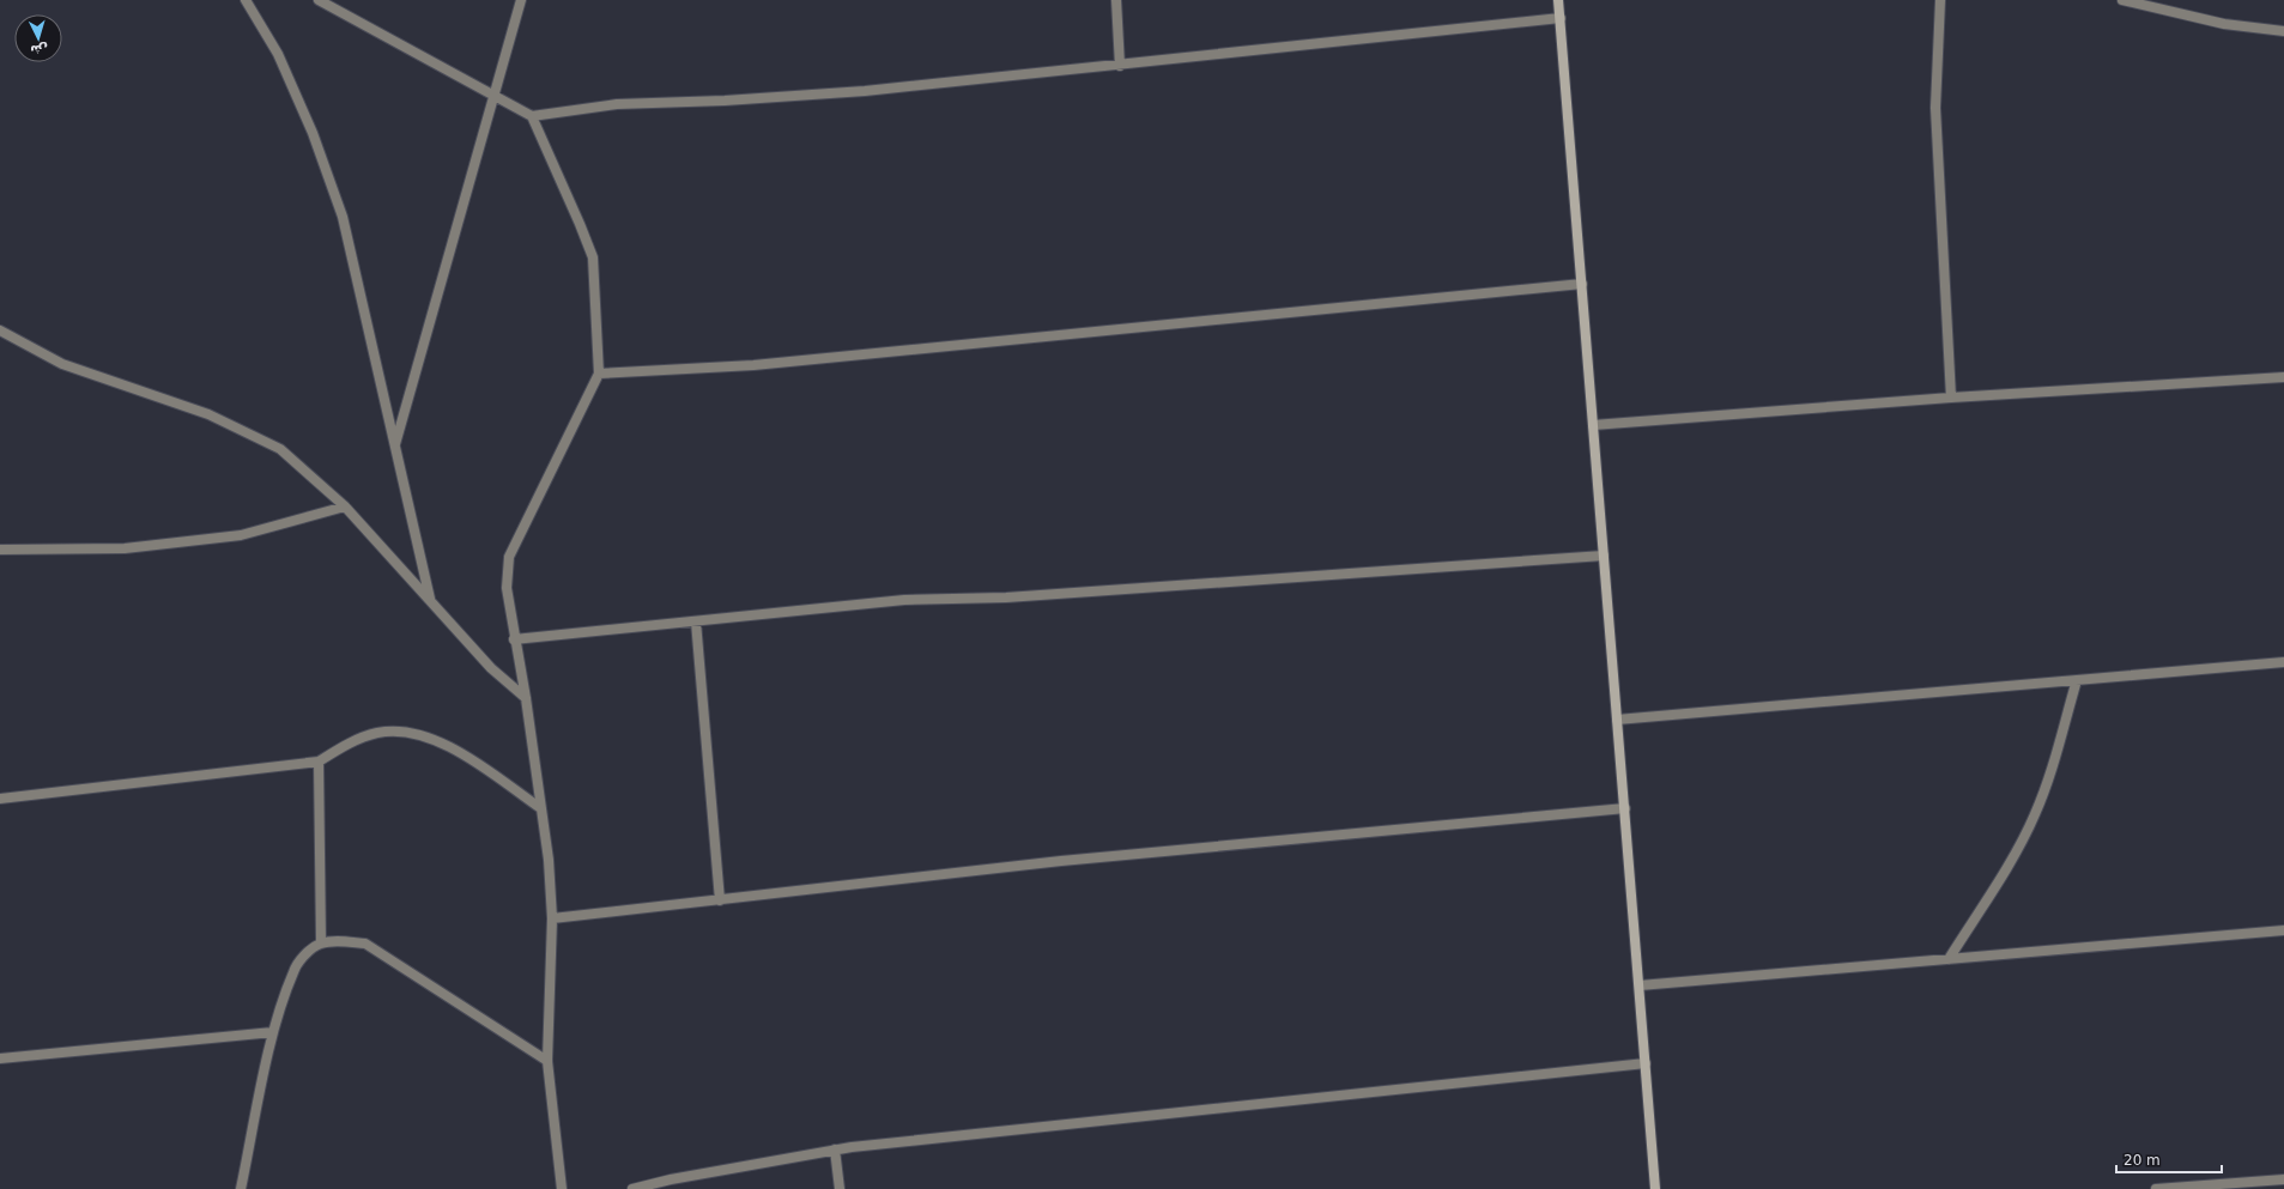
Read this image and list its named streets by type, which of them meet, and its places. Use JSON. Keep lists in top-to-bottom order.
{
  "scale_bar": "20 m",
  "north": "bottom"
}
